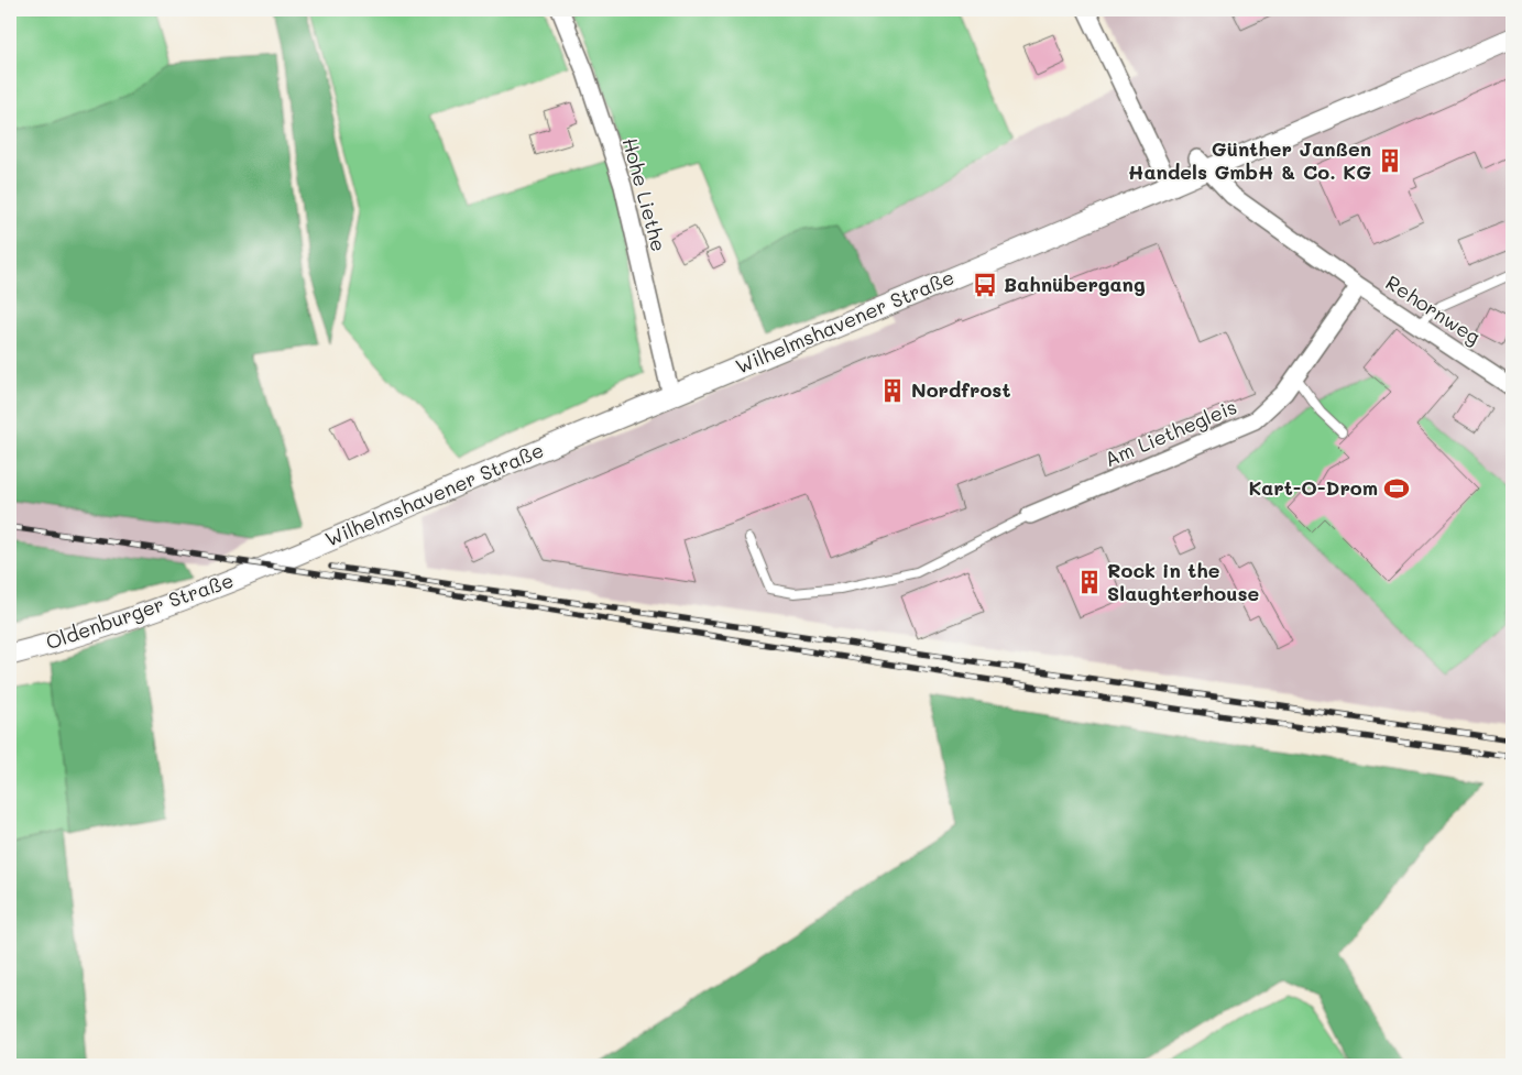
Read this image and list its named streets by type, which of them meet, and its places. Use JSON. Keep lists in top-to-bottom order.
{
  "streets": {
    "street": [
      "Hohe Liethe",
      "Rehornweg",
      "Wilhelmshavener Straße",
      "Am Liethegleis",
      "Oldenburger Straße"
    ]
  },
  "crossings": [
    ["Hohe Liethe", "Wilhelmshavener Straße"],
    ["Rehornweg", "Am Liethegleis"],
    ["Wilhelmshavener Straße", "Oldenburger Straße"]
  ],
  "places": {
    "building": ["Günther Janßen Handels GmbH & Co. KG", "Nordfrost", "Rock in the Slaughterhouse"],
    "bus stop": ["Bahnübergang"],
    "sports": ["Kart-O-Drom"]
  }
}
